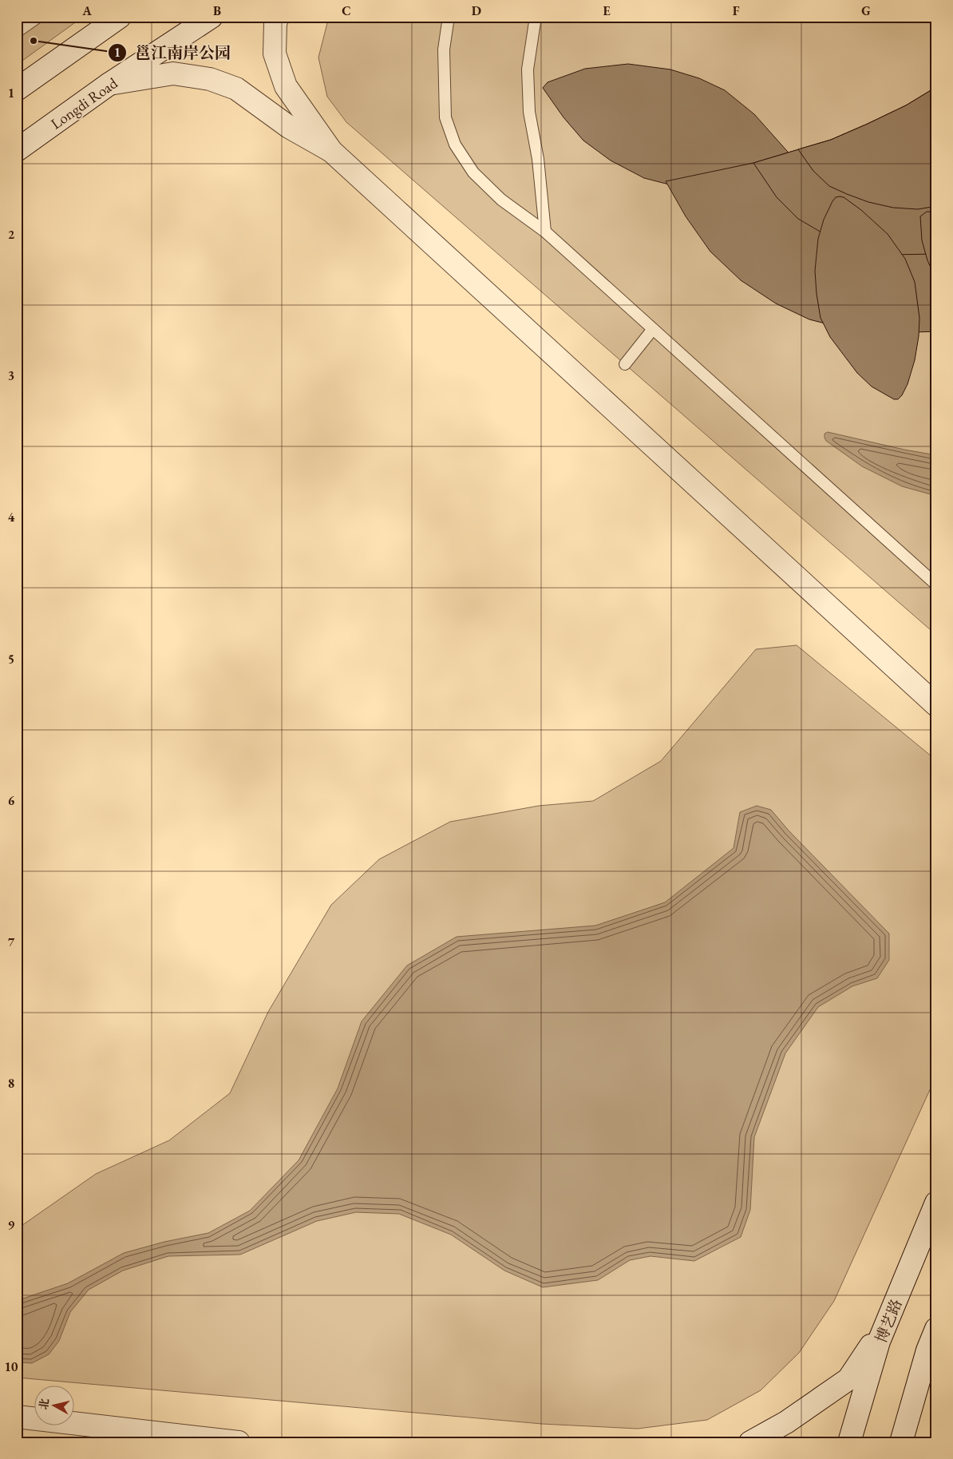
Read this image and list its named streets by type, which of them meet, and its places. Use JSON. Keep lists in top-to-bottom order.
{
  "streets": {
    "street": ["Longdi Road", "博艺路"]
  },
  "places": ["邕江南岸公园"],
  "north": "left",
  "grid": {
    "columns": [
      "A",
      "B",
      "C",
      "D",
      "E",
      "F",
      "G"
    ],
    "rows": [
      "1",
      "2",
      "3",
      "4",
      "5",
      "6",
      "7",
      "8",
      "9",
      "10"
    ]
  }
}
